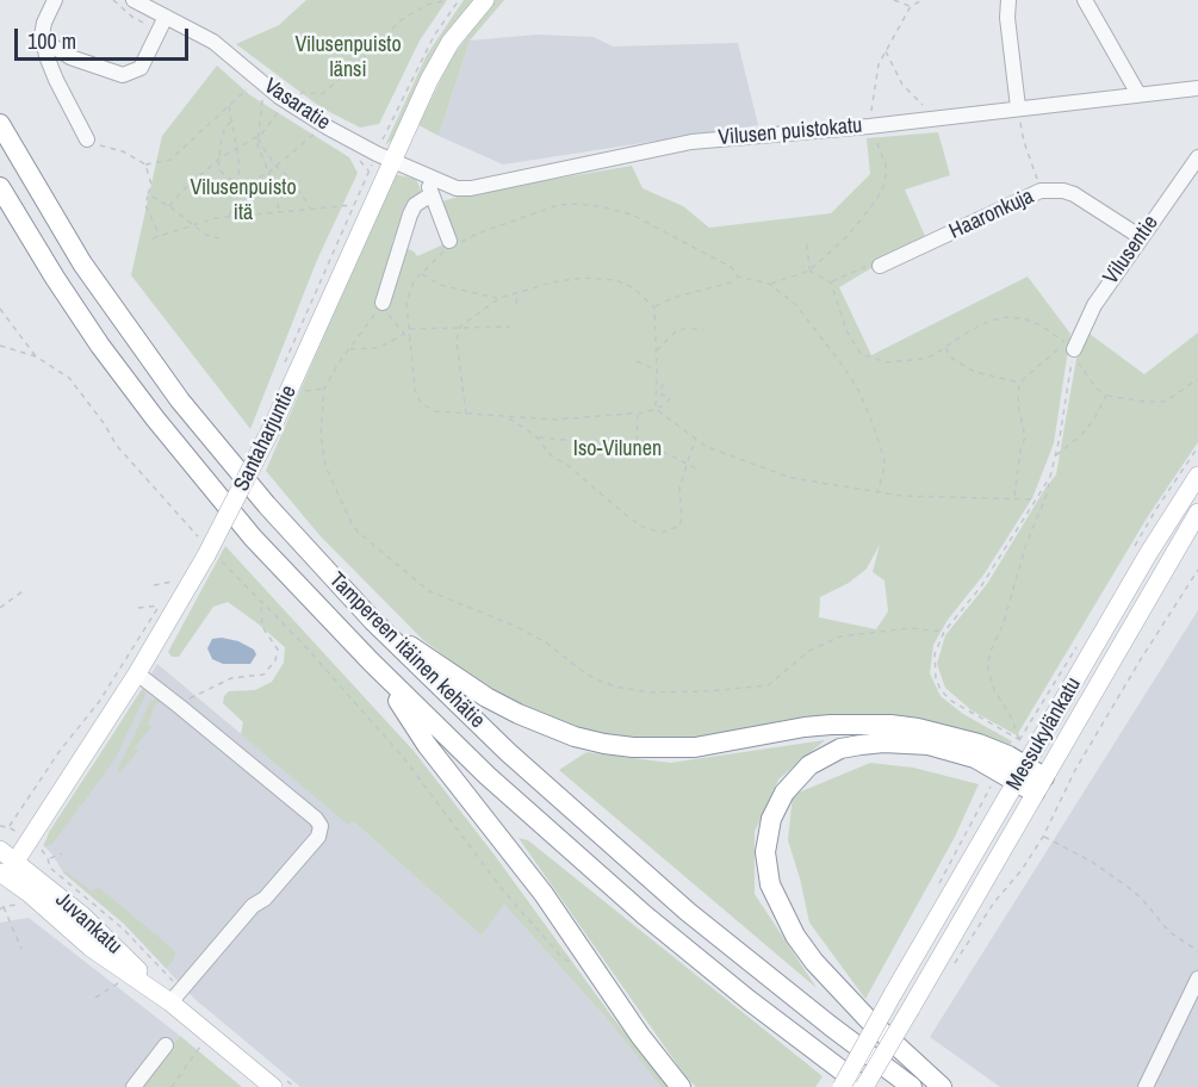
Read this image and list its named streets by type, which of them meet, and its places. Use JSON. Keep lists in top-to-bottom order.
{
  "streets": {
    "highway": ["Tampereen itäinen kehätie"],
    "main road": ["Santaharjuntie", "Messukylänkatu", "Juvankatu"],
    "street": [
      "Vasaratie",
      "Vilusen puistokatu",
      "Haaronkuja",
      "Vilusentie"
    ]
  },
  "crossings": [
    ["Vasaratie", "Vilusen puistokatu"],
    ["Vasaratie", "Santaharjuntie"],
    ["Vilusen puistokatu", "Santaharjuntie"],
    ["Haaronkuja", "Vilusentie"],
    ["Santaharjuntie", "Juvankatu"],
    ["Tampereen itäinen kehätie", "Messukylänkatu"]
  ],
  "parks": ["Vilusenpuisto länsi", "Vilusenpuisto itä", "Iso-Vilunen"],
  "scale_bar": "100 m"
}
